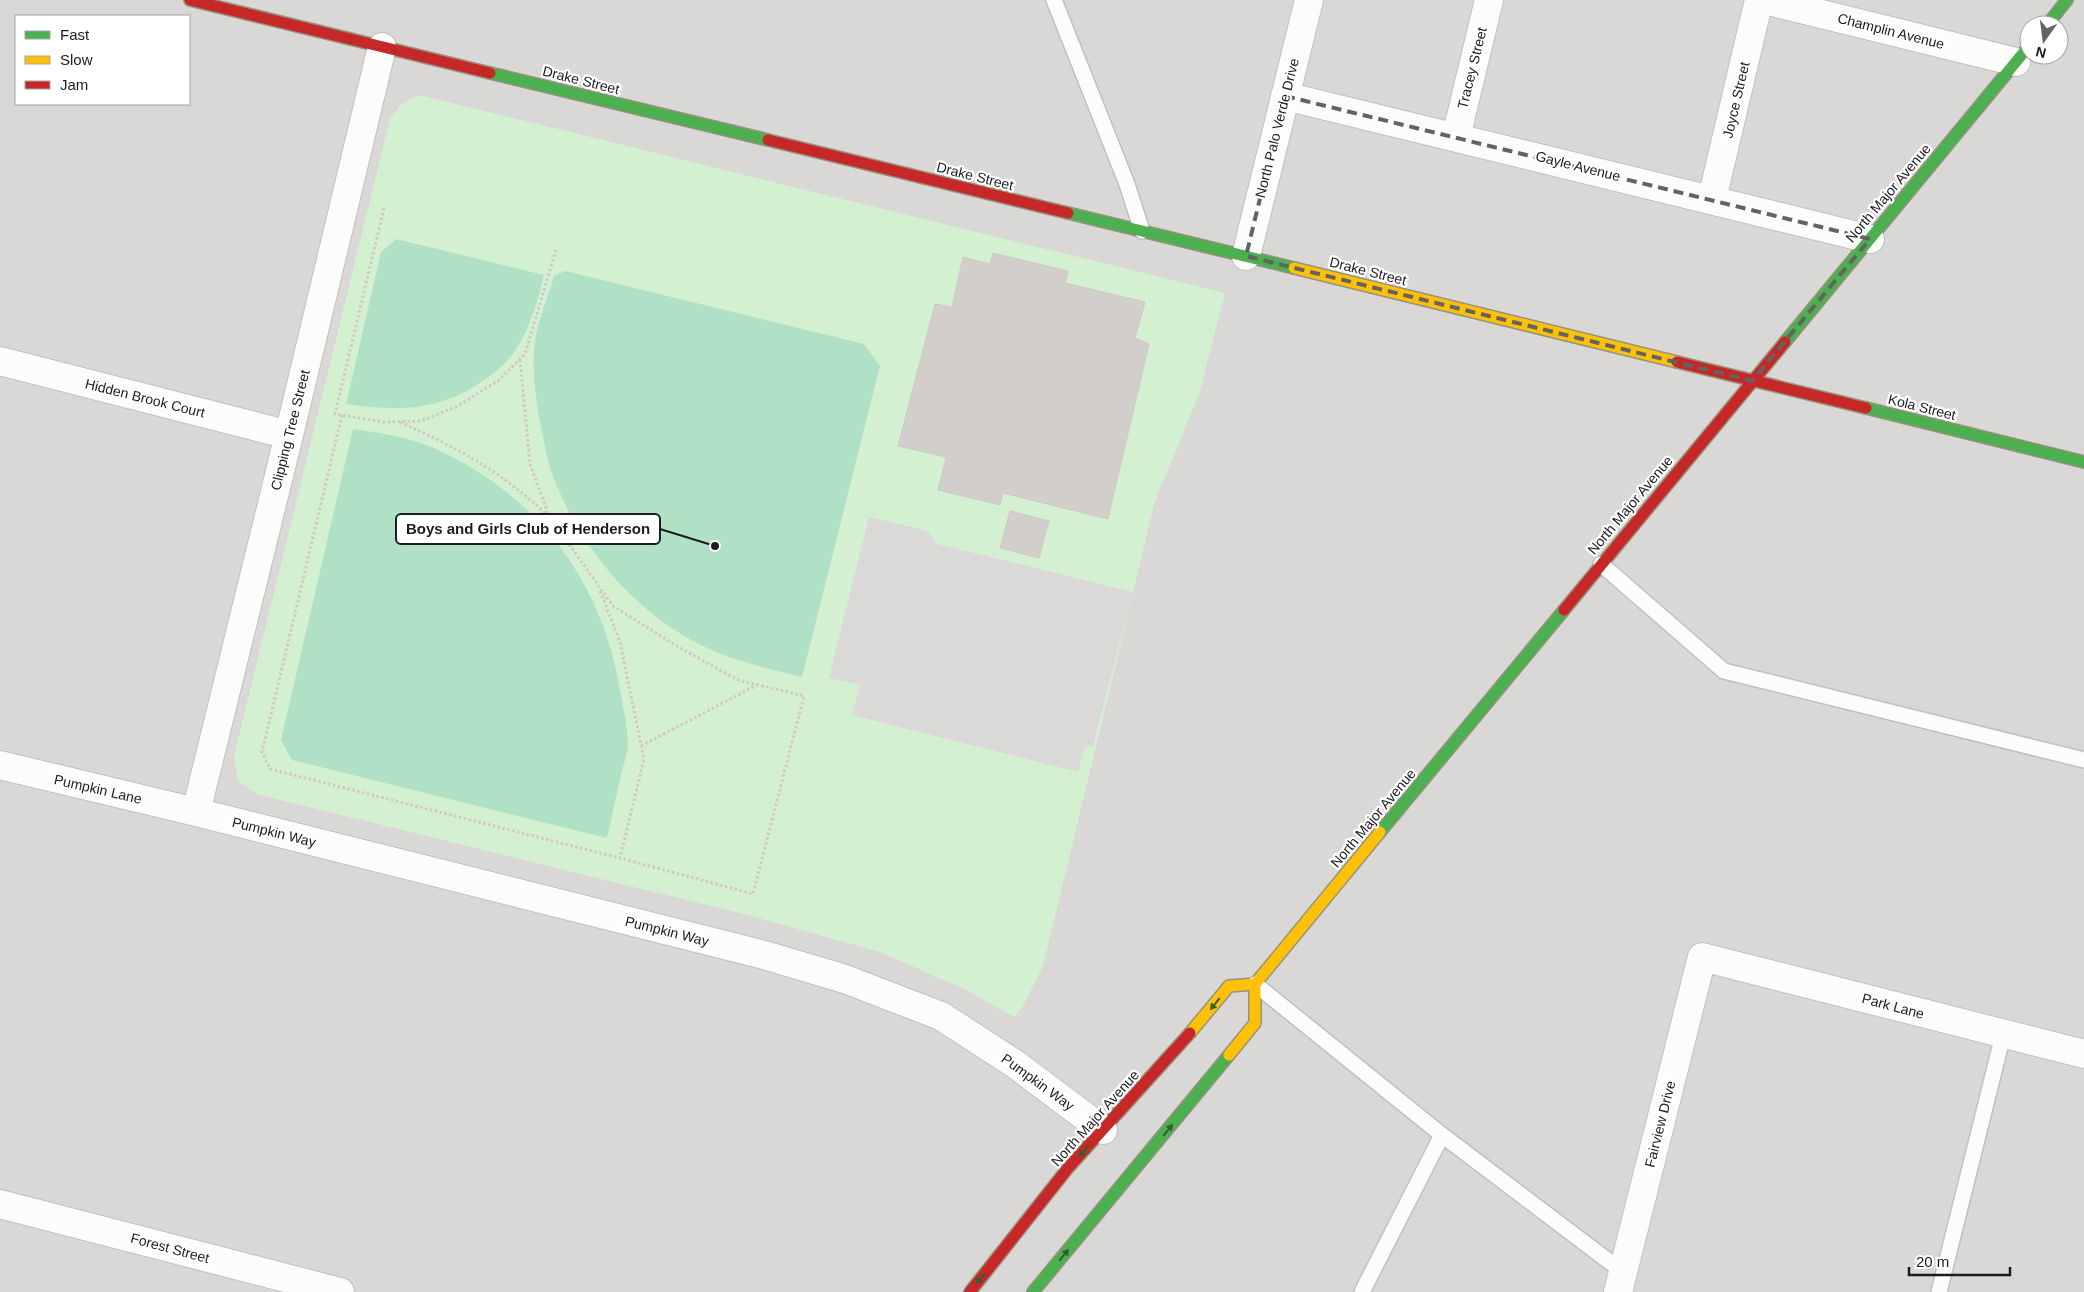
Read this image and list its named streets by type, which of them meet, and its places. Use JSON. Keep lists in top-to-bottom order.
{
  "streets": {
    "street": [
      "Champlin Avenue",
      "Tracey Street",
      "Drake Street",
      "Joyce Street",
      "North Palo Verde Drive",
      "Gayle Avenue",
      "North Major Avenue",
      "Hidden Brook Court",
      "Kola Street",
      "Clipping Tree Street",
      "Pumpkin Lane",
      "Pumpkin Way",
      "Park Lane",
      "Fairview Drive",
      "Forest Street"
    ]
  },
  "crossings": [
    ["Tracey Street", "Gayle Avenue"],
    ["Drake Street", "North Palo Verde Drive"],
    ["Drake Street", "North Major Avenue"],
    ["Drake Street", "Kola Street"],
    ["Drake Street", "Clipping Tree Street"],
    ["Joyce Street", "Gayle Avenue"],
    ["North Palo Verde Drive", "Gayle Avenue"],
    ["Gayle Avenue", "North Major Avenue"],
    ["North Major Avenue", "Kola Street"],
    ["North Major Avenue", "Pumpkin Way"],
    ["Hidden Brook Court", "Clipping Tree Street"],
    ["Clipping Tree Street", "Pumpkin Lane"],
    ["Clipping Tree Street", "Pumpkin Way"],
    ["Pumpkin Lane", "Pumpkin Way"],
    ["Park Lane", "Fairview Drive"]
  ],
  "places": ["Boys and Girls Club of Henderson"],
  "legend": ["Fast", "Slow", "Jam"],
  "scale_bar": "20 m",
  "north": "bottom"
}
